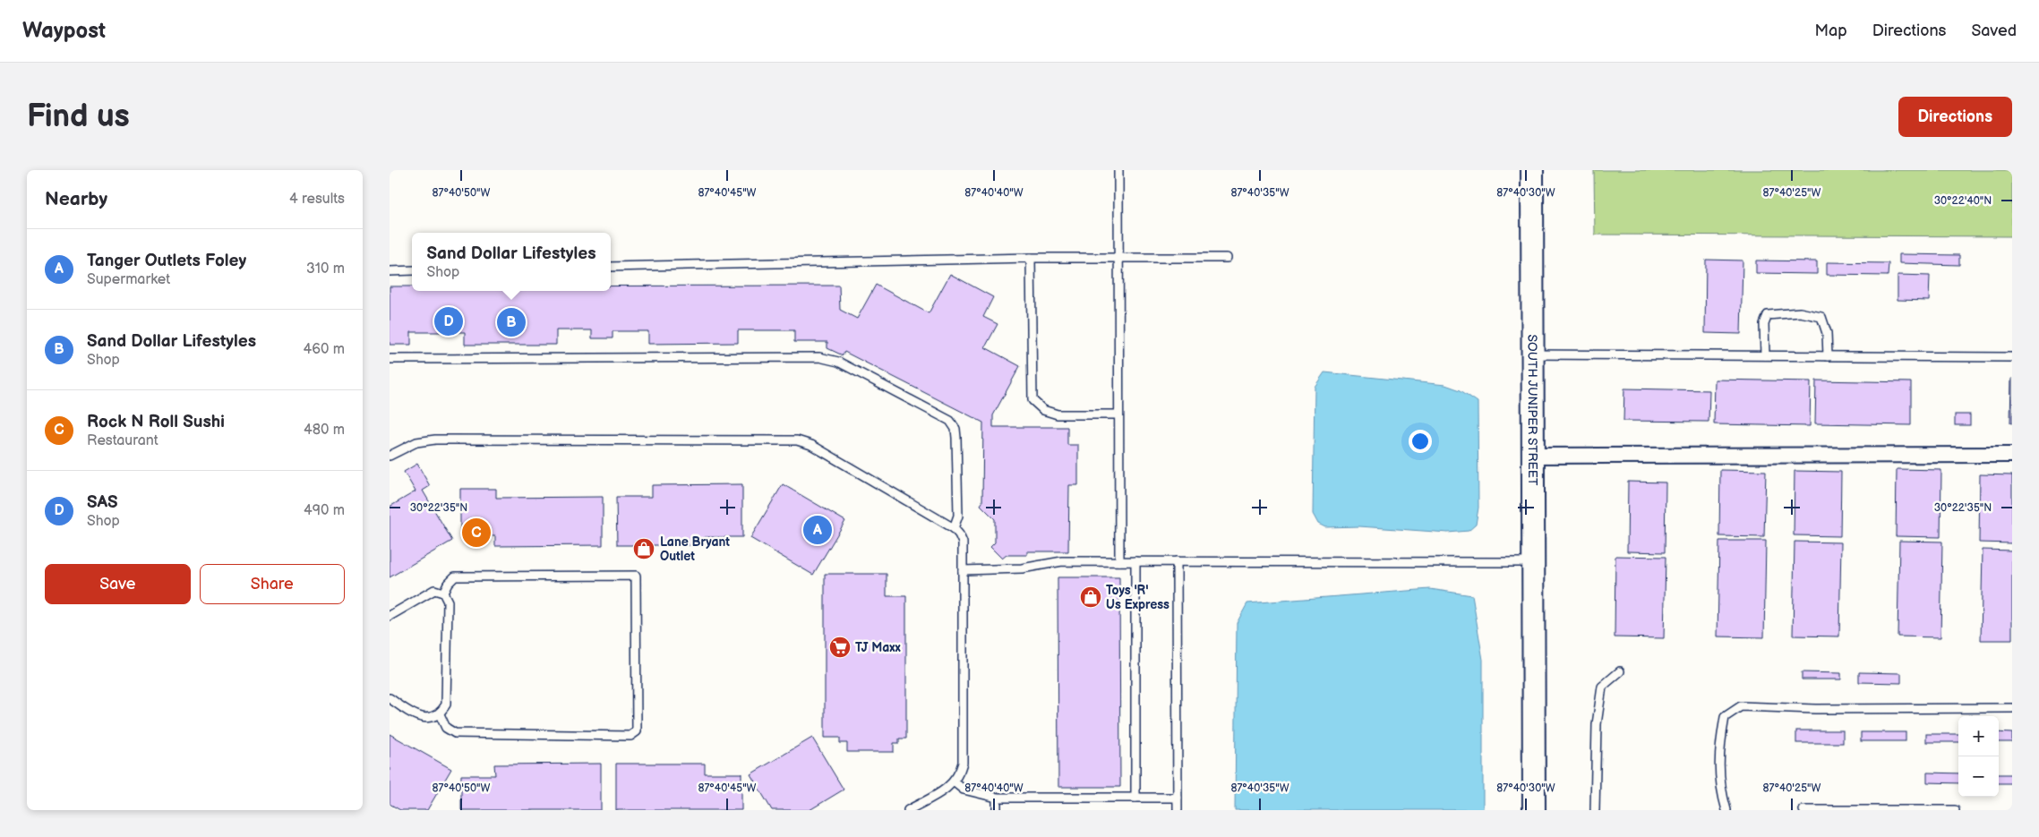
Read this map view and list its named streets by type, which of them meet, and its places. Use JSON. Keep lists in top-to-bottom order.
{
  "streets": {
    "street": ["SOUTH JUNIPER STREET"]
  },
  "places": {
    "shop": ["Lane Bryant Outlet", "Toys 'R' Us Express"],
    "supermarket": ["TJ Maxx"]
  },
  "page": {
    "header": "Waypost",
    "nav": ["Map", "Directions", "Saved"],
    "buttons": [
      "Directions",
      ["Save", "Share"]
    ],
    "title": "Find us",
    "heading": ["Nearby", "4 results"],
    "list": [
      {
        "mark": "A",
        "name": "Tanger Outlets Foley",
        "note": "Supermarket",
        "value": "310 m"
      },
      {
        "mark": "B",
        "name": "Sand Dollar Lifestyles",
        "note": "Shop",
        "value": "460 m"
      },
      {
        "mark": "C",
        "name": "Rock N Roll Sushi",
        "note": "Restaurant",
        "value": "480 m"
      },
      {
        "mark": "D",
        "name": "SAS",
        "note": "Shop",
        "value": "490 m"
      }
    ],
    "popup": ["Sand Dollar Lifestyles", "Shop"],
    "pins": [
      "D",
      "B",
      "A",
      "C"
    ],
    "map_buttons": ["+", "−"]
  },
  "coordinates": [
    "87°40'50\"W",
    "87°40'45\"W",
    "87°40'40\"W",
    "87°40'35\"W",
    "87°40'30\"W",
    "87°40'25\"W",
    "30°22'40\"N",
    "30°22'35\"N"
  ]
}
